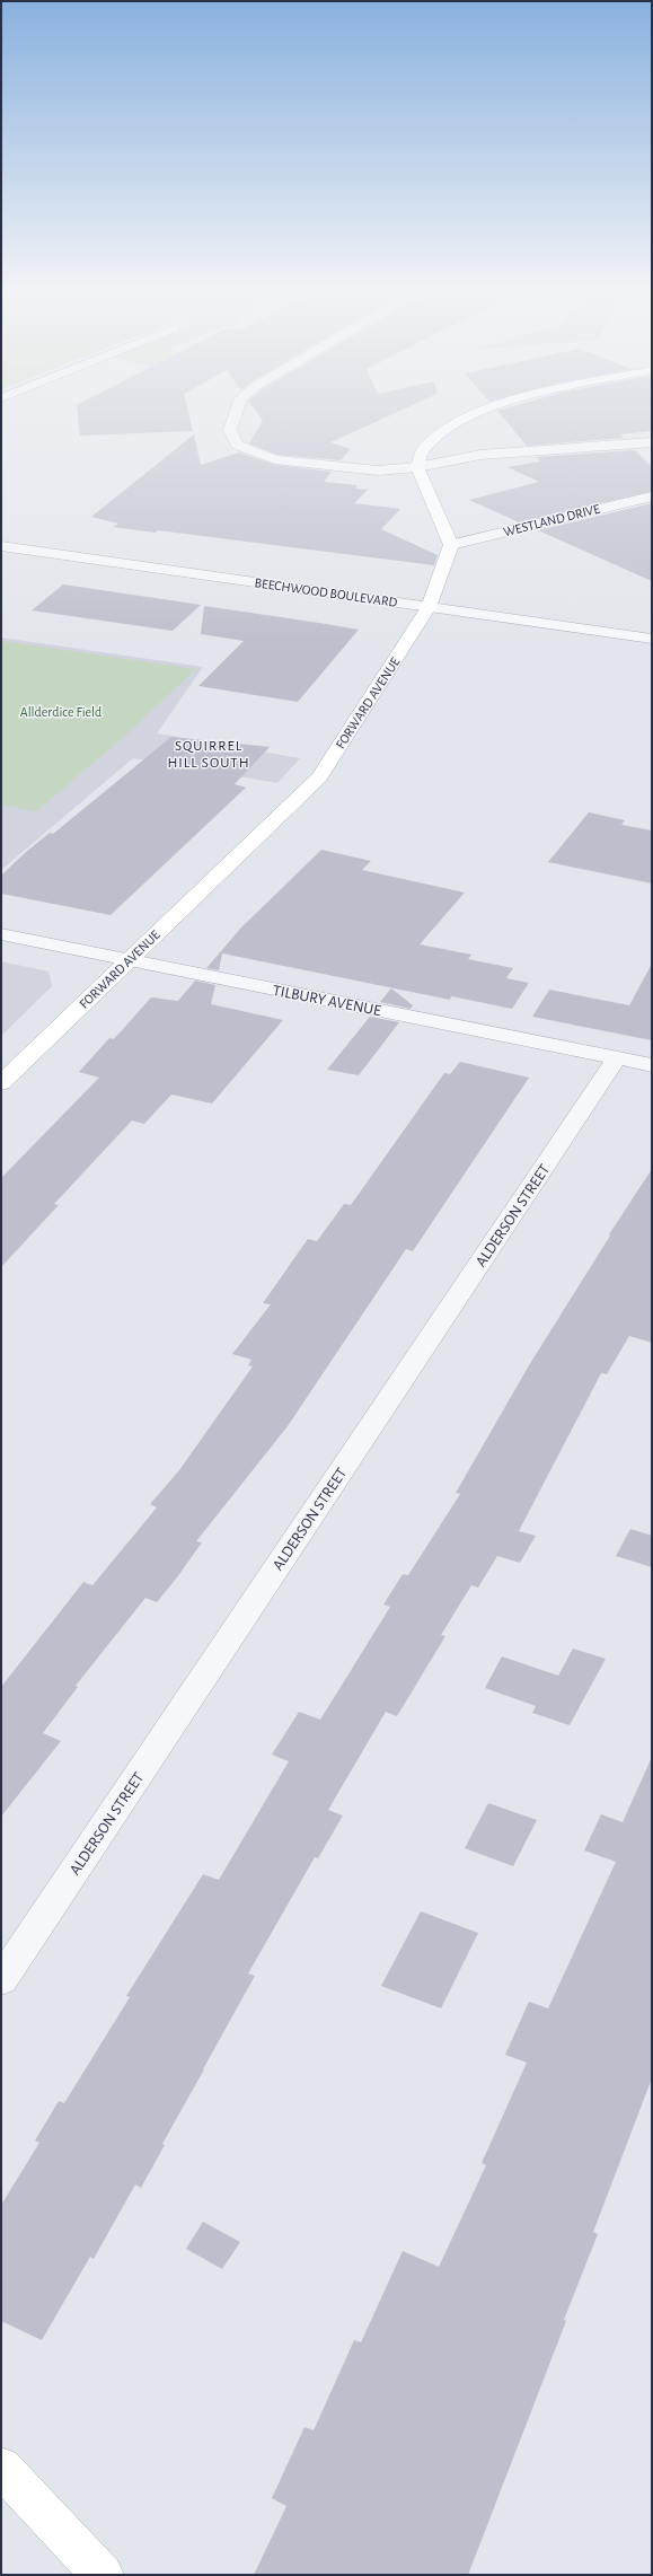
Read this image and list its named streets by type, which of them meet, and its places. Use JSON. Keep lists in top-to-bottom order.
{
  "streets": {
    "main road": ["FORWARD AVENUE"],
    "street": [
      "WESTLAND DRIVE",
      "BEECHWOOD BOULEVARD",
      "TILBURY AVENUE",
      "ALDERSON STREET"
    ]
  },
  "crossings": [
    ["WESTLAND DRIVE", "FORWARD AVENUE"],
    ["BEECHWOOD BOULEVARD", "FORWARD AVENUE"],
    ["FORWARD AVENUE", "TILBURY AVENUE"],
    ["TILBURY AVENUE", "ALDERSON STREET"]
  ],
  "districts": ["SQUIRREL HILL SOUTH"],
  "parks": ["Allderdice Field"]
}
